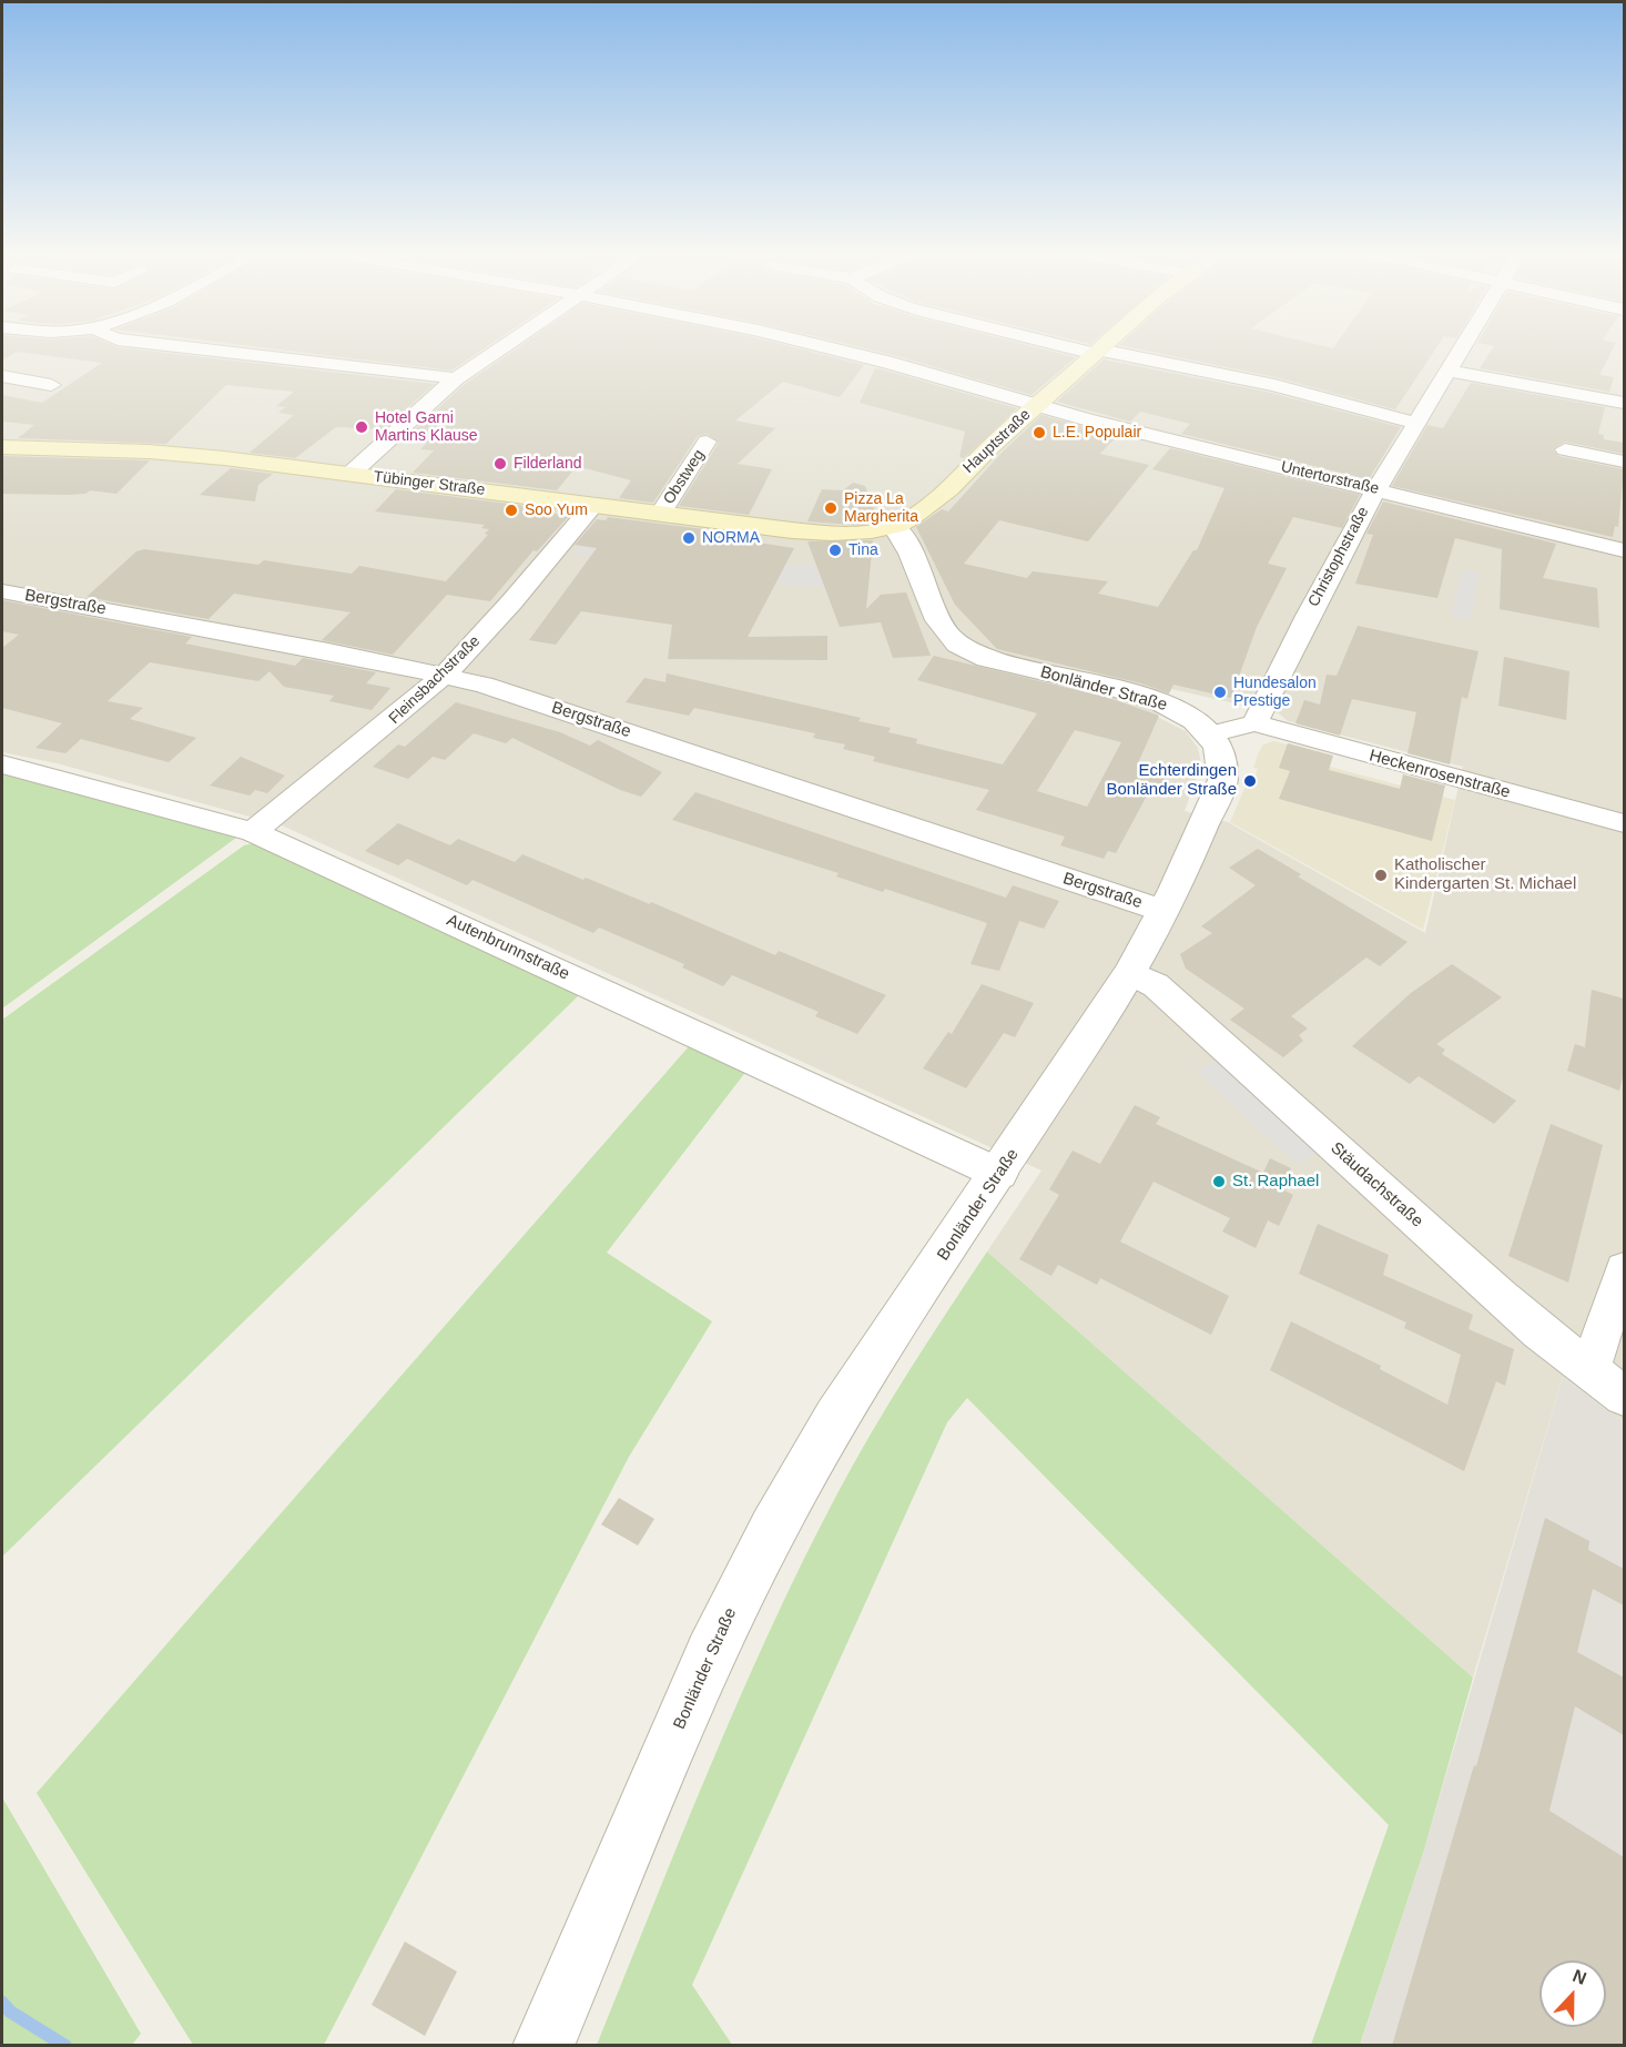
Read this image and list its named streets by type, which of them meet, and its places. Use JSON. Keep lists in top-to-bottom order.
{
  "streets": {
    "main road": ["Hauptstraße", "Tübinger Straße"],
    "street": [
      "Obstweg",
      "Untertorstraße",
      "Christophstraße",
      "Bergstraße",
      "Fleinsbachstraße",
      "Bonländer Straße",
      "Heckenrosenstraße",
      "Autenbrunnstraße",
      "Stäudachstraße"
    ]
  },
  "crossings": [
    ["Hauptstraße", "Untertorstraße"],
    ["Hauptstraße", "Tübinger Straße"],
    ["Hauptstraße", "Bonländer Straße"],
    ["Obstweg", "Tübinger Straße"],
    ["Untertorstraße", "Christophstraße"],
    ["Tübinger Straße", "Fleinsbachstraße"],
    ["Tübinger Straße", "Bonländer Straße"],
    ["Christophstraße", "Heckenrosenstraße"],
    ["Bergstraße", "Fleinsbachstraße"],
    ["Bergstraße", "Bonländer Straße"],
    ["Fleinsbachstraße", "Autenbrunnstraße"],
    ["Bonländer Straße", "Autenbrunnstraße"],
    ["Bonländer Straße", "Stäudachstraße"]
  ],
  "places": [
    "Hotel Garni Martins Klause",
    "L.E. Populair",
    "Filderland",
    "Pizza La Margherita",
    "Soo Yum",
    "NORMA",
    "Tina",
    "Hundesalon Prestige",
    "Echterdingen Bonländer Straße",
    "Katholischer Kindergarten St. Michael",
    "St. Raphael"
  ],
  "north": "top"
}
